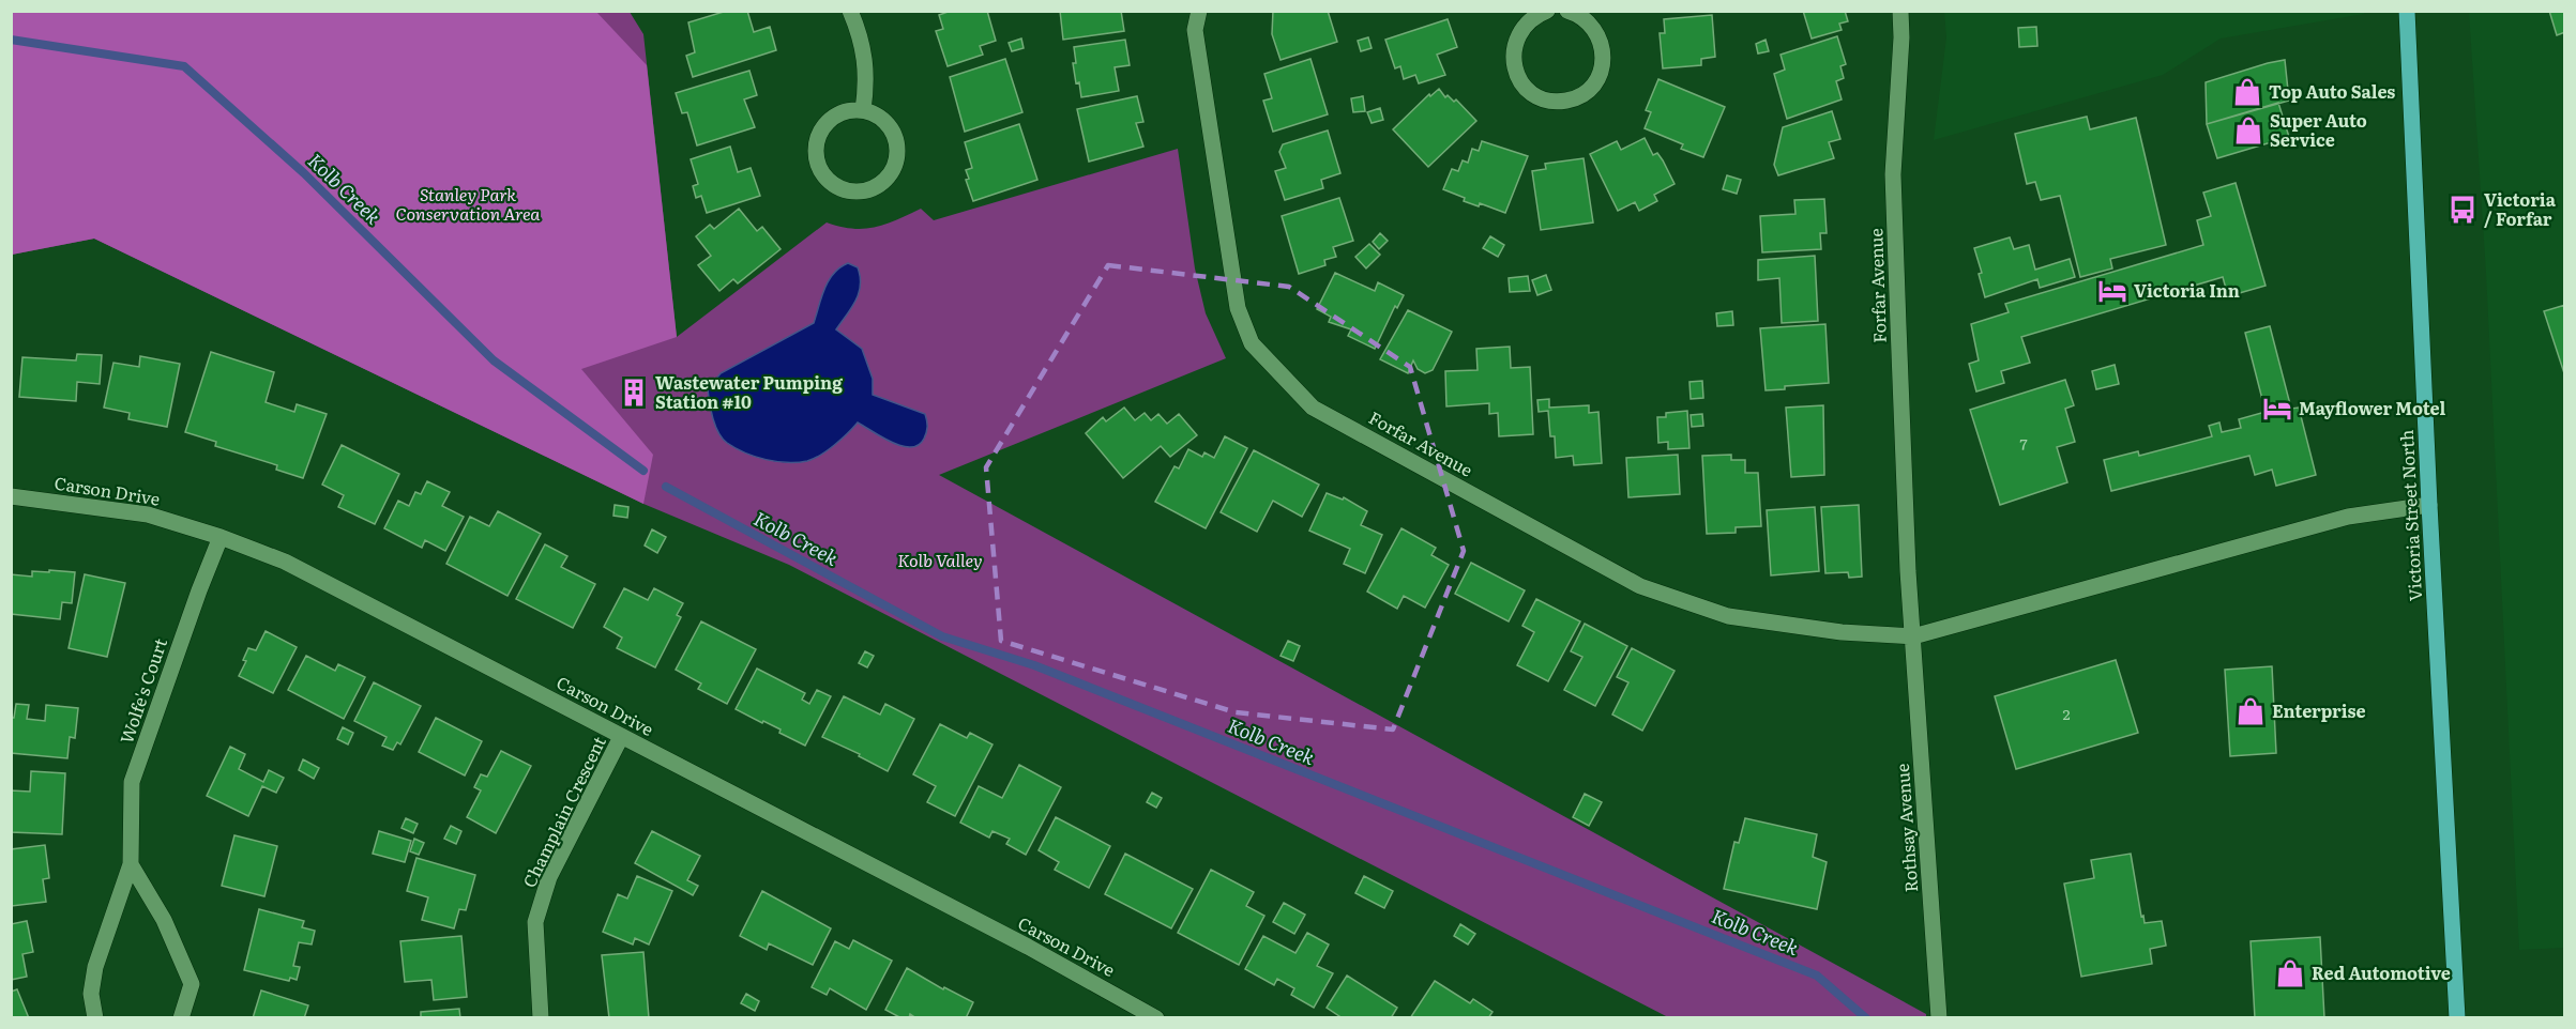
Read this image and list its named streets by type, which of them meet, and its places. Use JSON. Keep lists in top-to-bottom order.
{
  "streets": {
    "main road": ["Victoria Street North"],
    "street": [
      "Forfar Avenue",
      "Carson Drive",
      "Wolfe's Court",
      "Champlain Crescent",
      "Rothsay Avenue"
    ]
  },
  "crossings": [
    ["Forfar Avenue", "Victoria Street North"],
    ["Forfar Avenue", "Rothsay Avenue"],
    ["Carson Drive", "Wolfe's Court"],
    ["Carson Drive", "Champlain Crescent"]
  ],
  "water": ["Kolb Creek"],
  "parks": ["Stanley Park Conservation Area", "Kolb Valley"],
  "places": {
    "shop": [
      "Top Auto Sales",
      "Super Auto Service",
      "Enterprise",
      "Red Automotive"
    ],
    "bus stop": ["Victoria / Forfar"],
    "hotel": ["Victoria Inn", "Mayflower Motel"],
    "building": ["Wastewater Pumping Station #10"]
  },
  "house_numbers": ["7", "2"]
}
